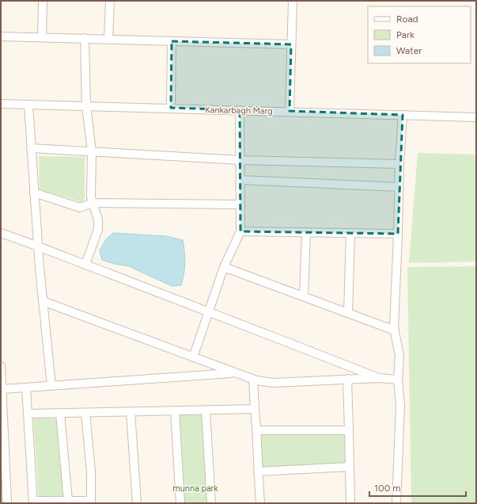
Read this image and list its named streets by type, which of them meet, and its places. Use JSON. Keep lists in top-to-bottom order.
{
  "streets": {
    "street": ["Kankarbagh Marg"]
  },
  "parks": ["munna park"],
  "legend": ["Road", "Park", "Water"],
  "scale_bar": "100 m"
}
